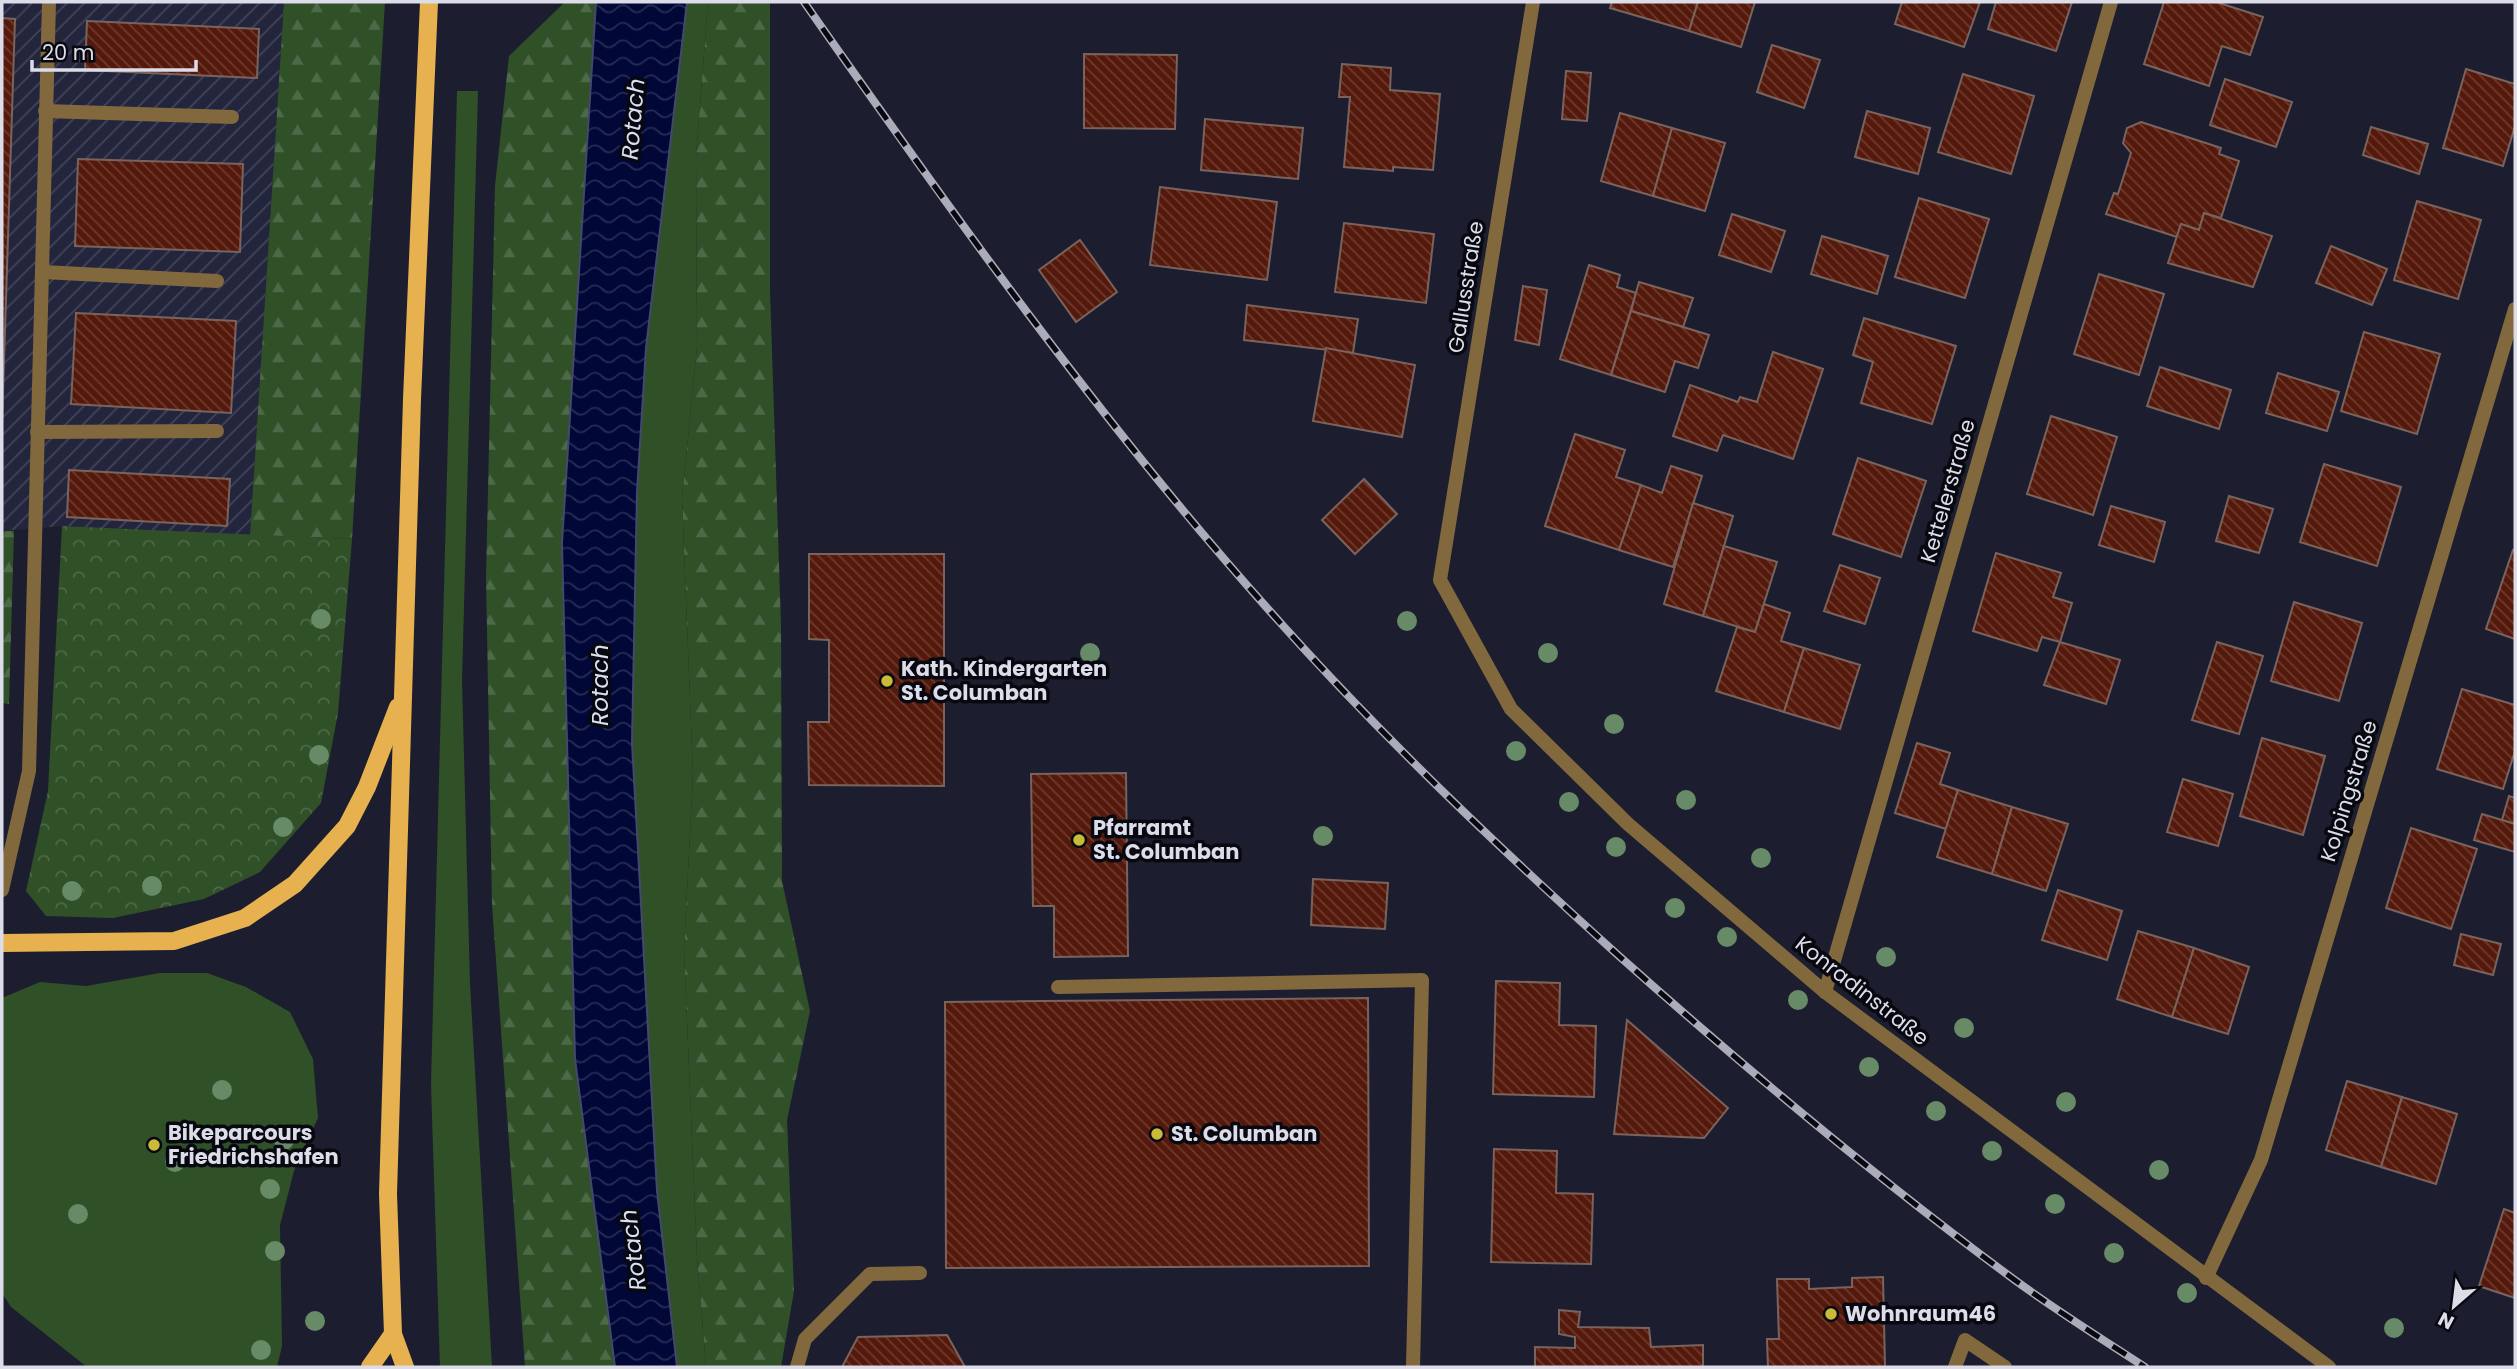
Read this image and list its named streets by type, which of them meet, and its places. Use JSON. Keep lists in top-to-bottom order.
{
  "streets": {
    "street": [
      "Gallusstraße",
      "Kettelerstraße",
      "Kolpingstraße",
      "Konradinstraße"
    ]
  },
  "crossings": [
    ["Gallusstraße", "Konradinstraße"],
    ["Kettelerstraße", "Konradinstraße"],
    ["Kolpingstraße", "Konradinstraße"]
  ],
  "water": ["Rotach"],
  "places": [
    "Kath. Kindergarten St. Columban",
    "Pfarramt St. Columban",
    "St. Columban",
    "Bikeparcours Friedrichshafen",
    "Wohnraum46"
  ],
  "scale_bar": "20 m",
  "north": "bottom left"
}
